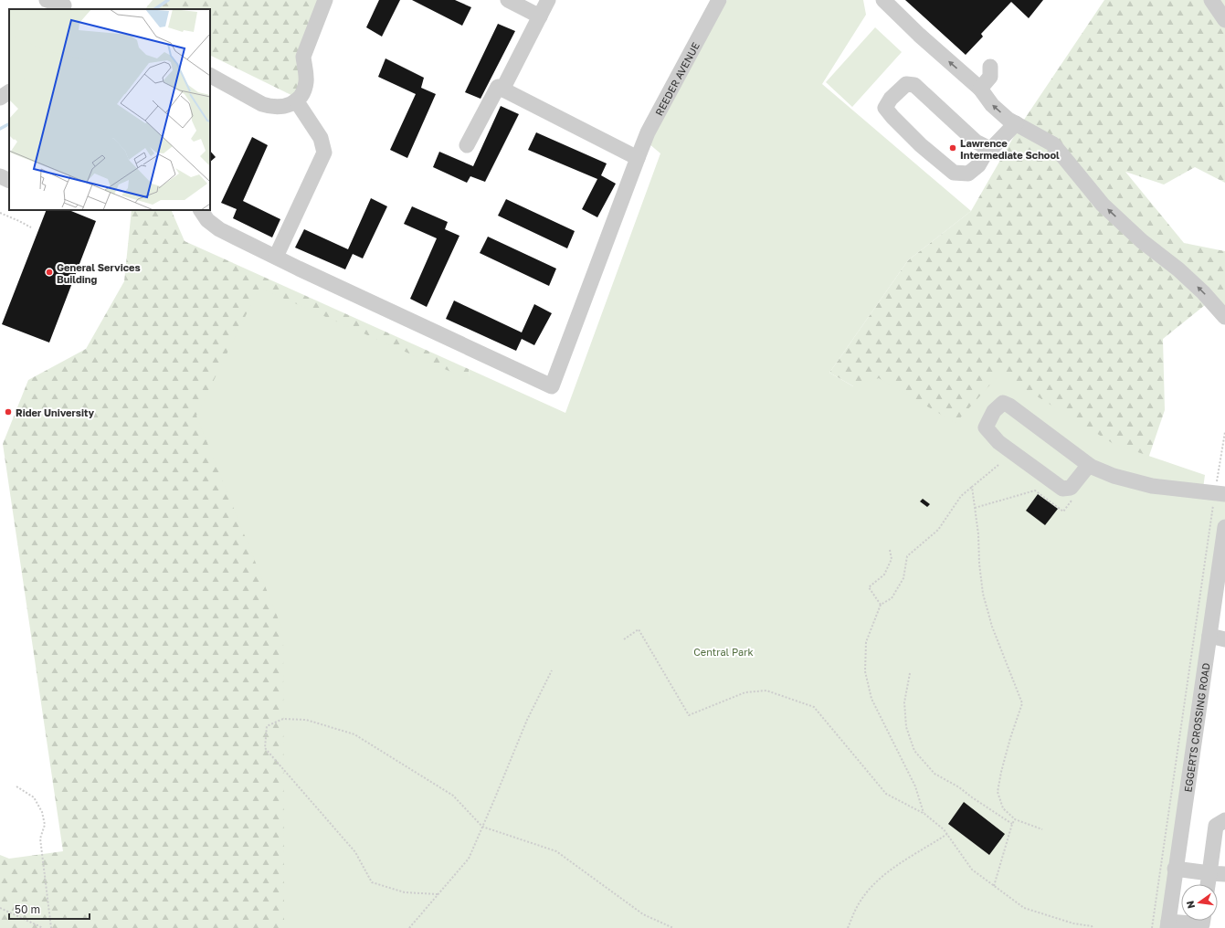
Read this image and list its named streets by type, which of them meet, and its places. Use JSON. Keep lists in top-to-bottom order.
{
  "streets": {
    "street": ["REEDER AVENUE", "EGGERTS CROSSING ROAD"]
  },
  "parks": ["Central Park"],
  "places": ["Lawrence Intermediate School", "General Services Building", "Rider University"],
  "scale_bar": "50 m",
  "north": "left"
}
